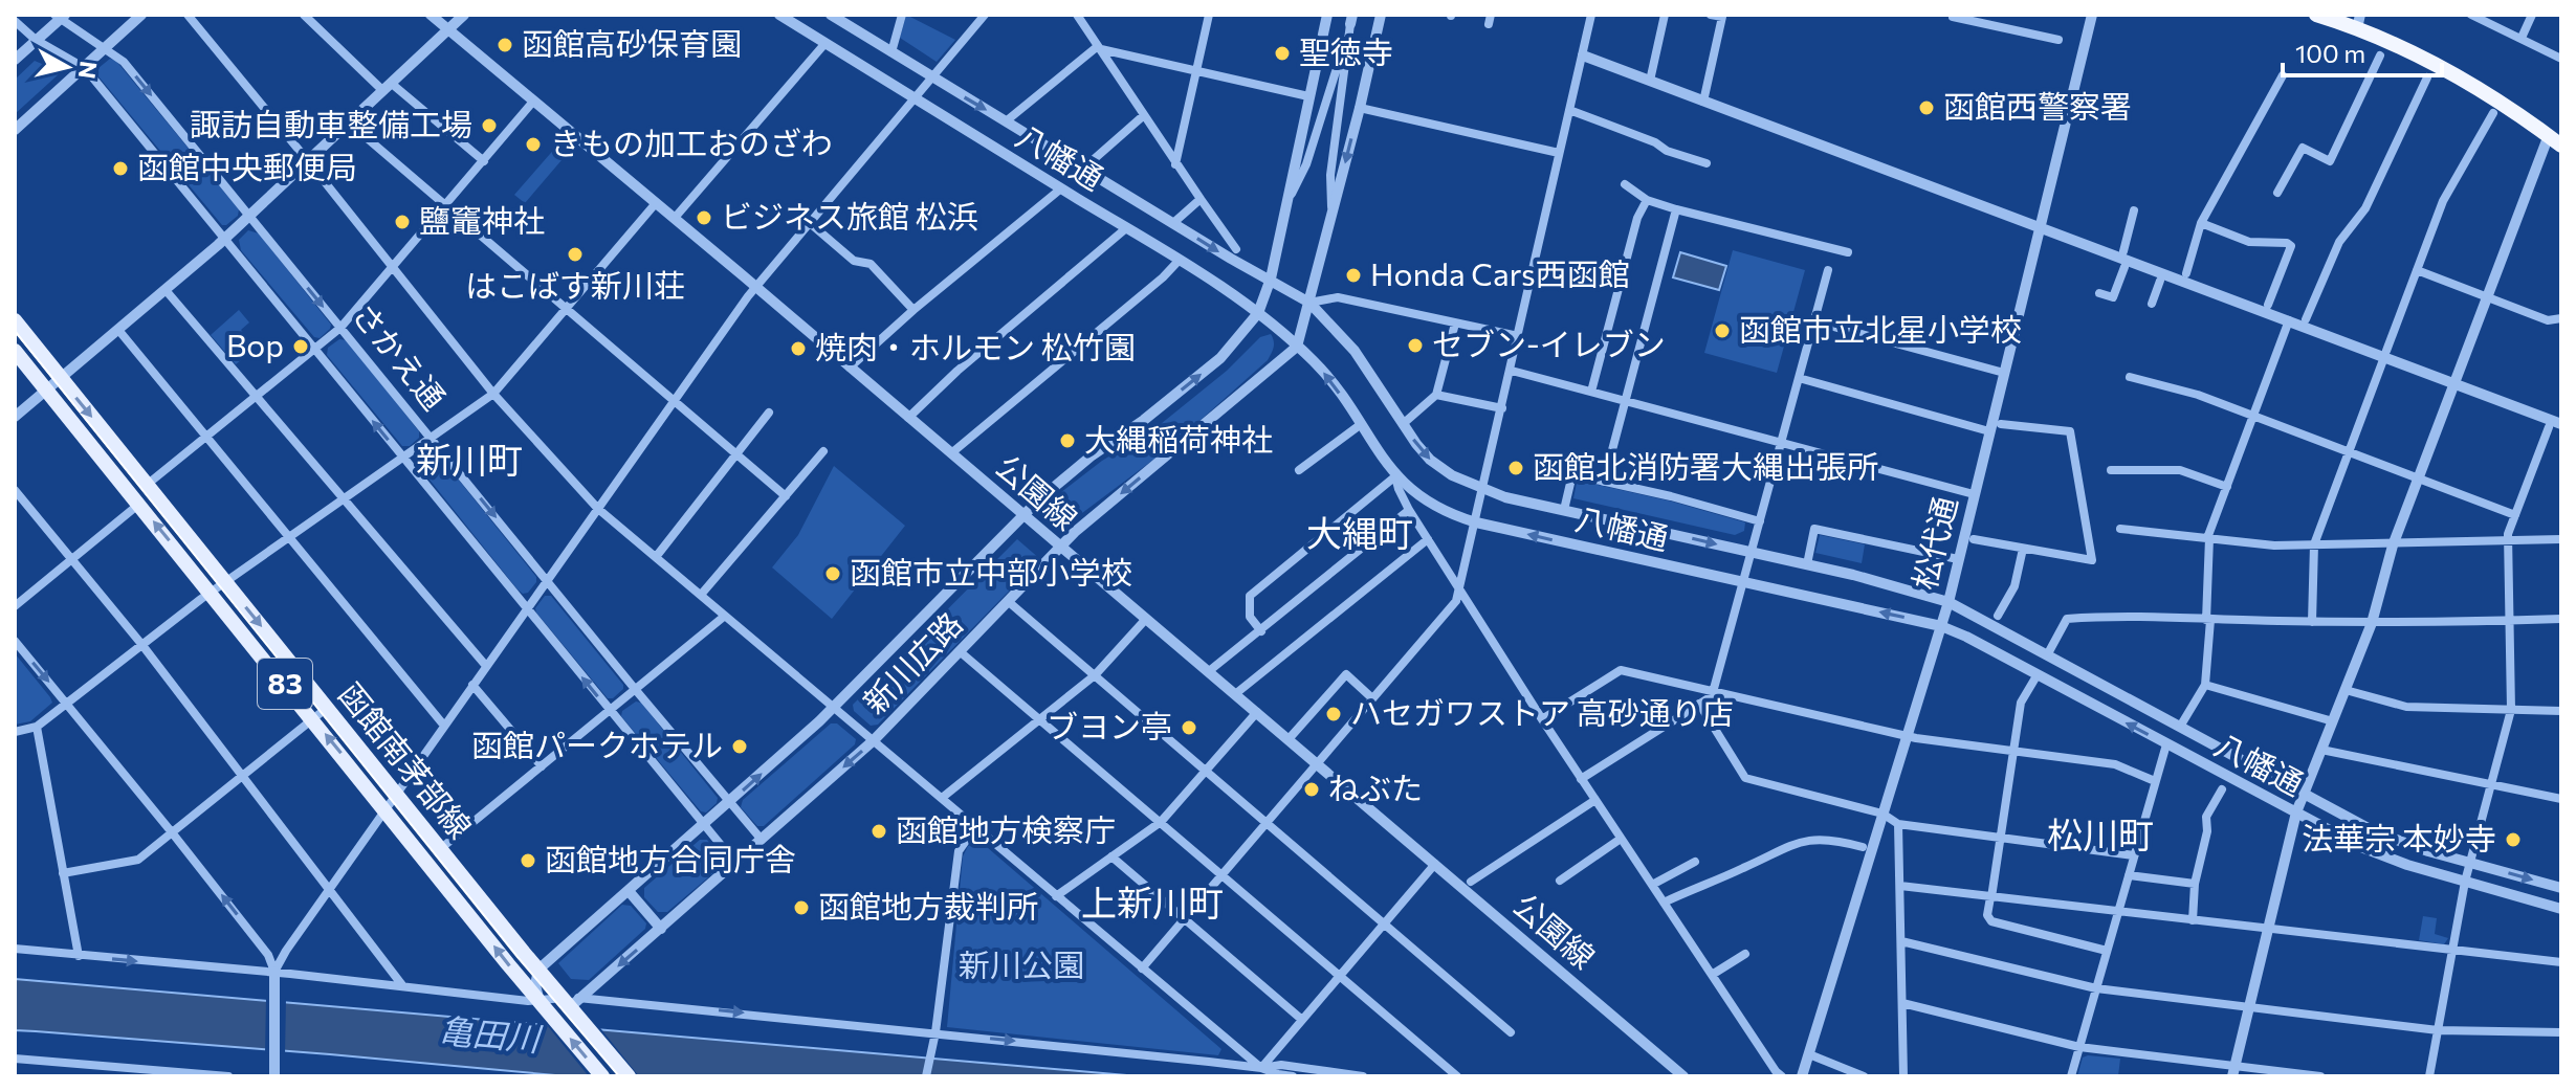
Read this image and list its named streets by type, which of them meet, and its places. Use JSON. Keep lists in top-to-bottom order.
{
  "streets": {
    "main road": ["83", "函館南茅部線"],
    "street": [
      "八幡通",
      "さかえ通",
      "公園線",
      "松代通",
      "新川広路"
    ]
  },
  "crossings": [
    ["八幡通", "松代通"],
    ["八幡通", "新川広路"],
    ["さかえ通", "新川広路"],
    ["公園線", "新川広路"],
    ["新川広路", "函館南茅部線"]
  ],
  "districts": [
    "新川町",
    "大縄町",
    "松川町",
    "上新川町"
  ],
  "water": ["亀田川"],
  "parks": ["新川公園"],
  "places": [
    "函館高砂保育園",
    "聖徳寺",
    "函館西警察署",
    "諏訪自動車整備工場",
    "きもの加工おのざわ",
    "函館中央郵便局",
    "ビジネス旅館 松浜",
    "鹽竈神社",
    "はこばす新川荘",
    "Honda Cars西函館",
    "函館市立北星小学校",
    "セブン-イレブン",
    "Bop",
    "焼肉・ホルモン 松竹園",
    "大縄稲荷神社",
    "函館北消防署大縄出張所",
    "函館市立中部小学校",
    "ハセガワストア 高砂通り店",
    "ブヨン亭",
    "函館パークホテル",
    "ねぶた",
    "函館地方検察庁",
    "法華宗 本妙寺",
    "函館地方合同庁舎",
    "函館地方裁判所"
  ],
  "scale_bar": "100 m",
  "north": "right"
}
